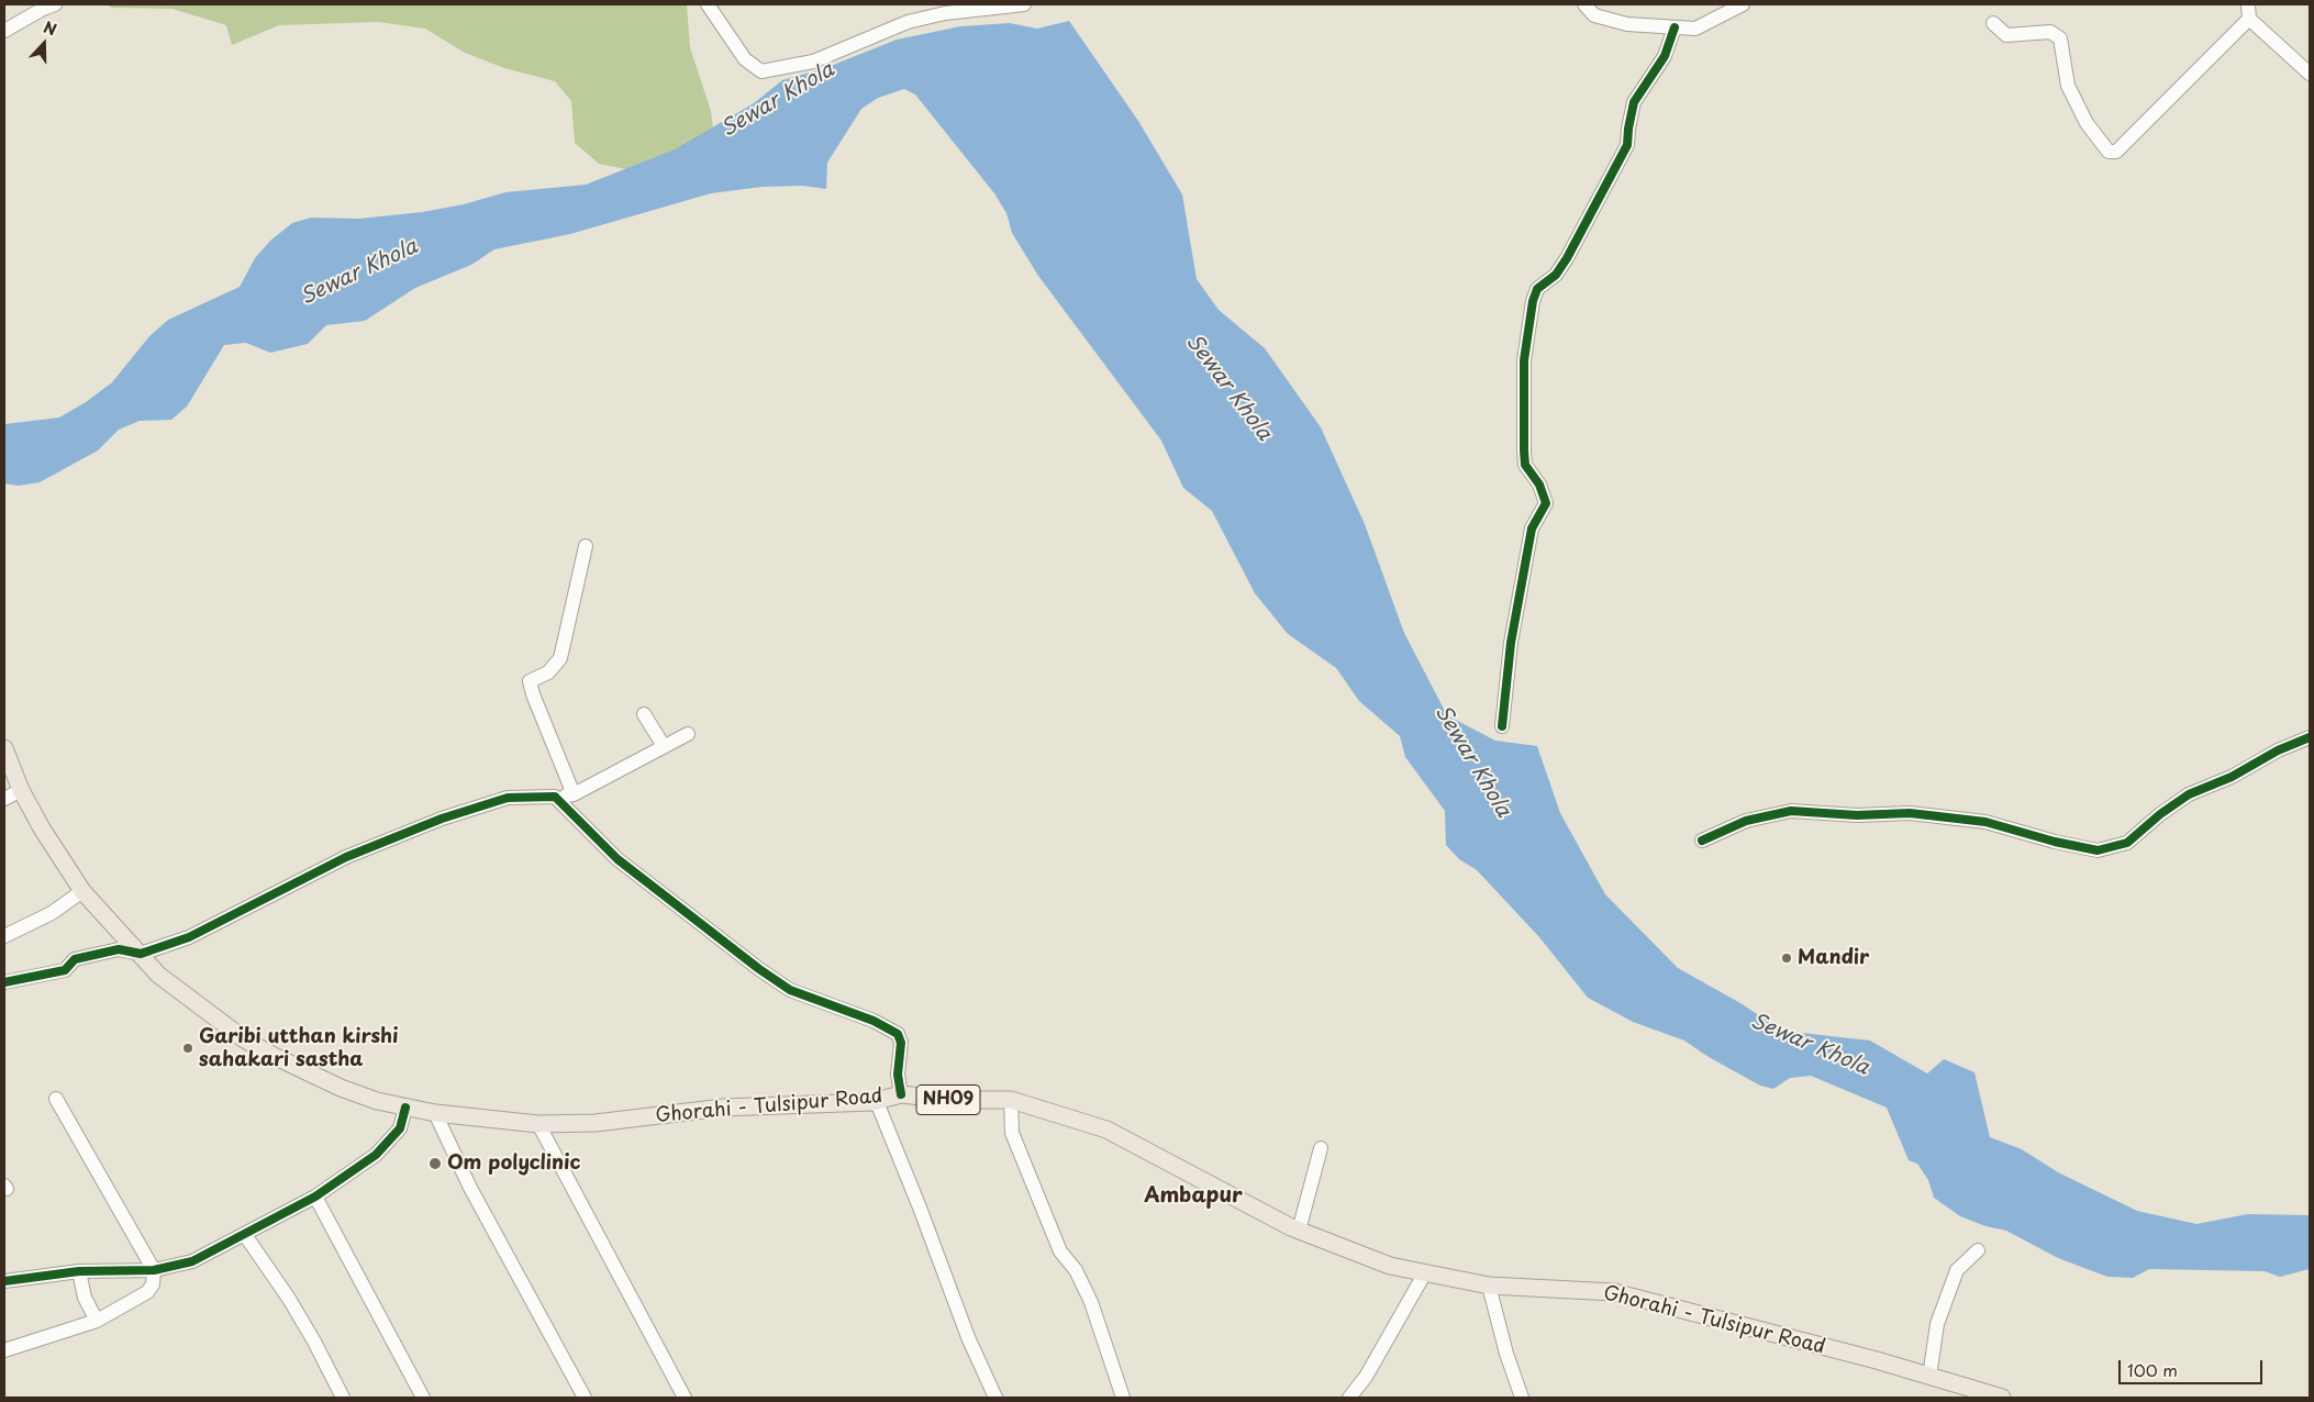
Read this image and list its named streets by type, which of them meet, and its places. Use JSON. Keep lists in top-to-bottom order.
{
  "streets": {
    "main road": ["NH09", "Ghorahi - Tulsipur Road"]
  },
  "districts": ["Ambapur"],
  "water": ["Sewar Khola"],
  "places": ["Mandir", "Garibi utthan kirshi sahakari sastha", "Om polyclinic"],
  "scale_bar": "100 m",
  "north": "top"
}
